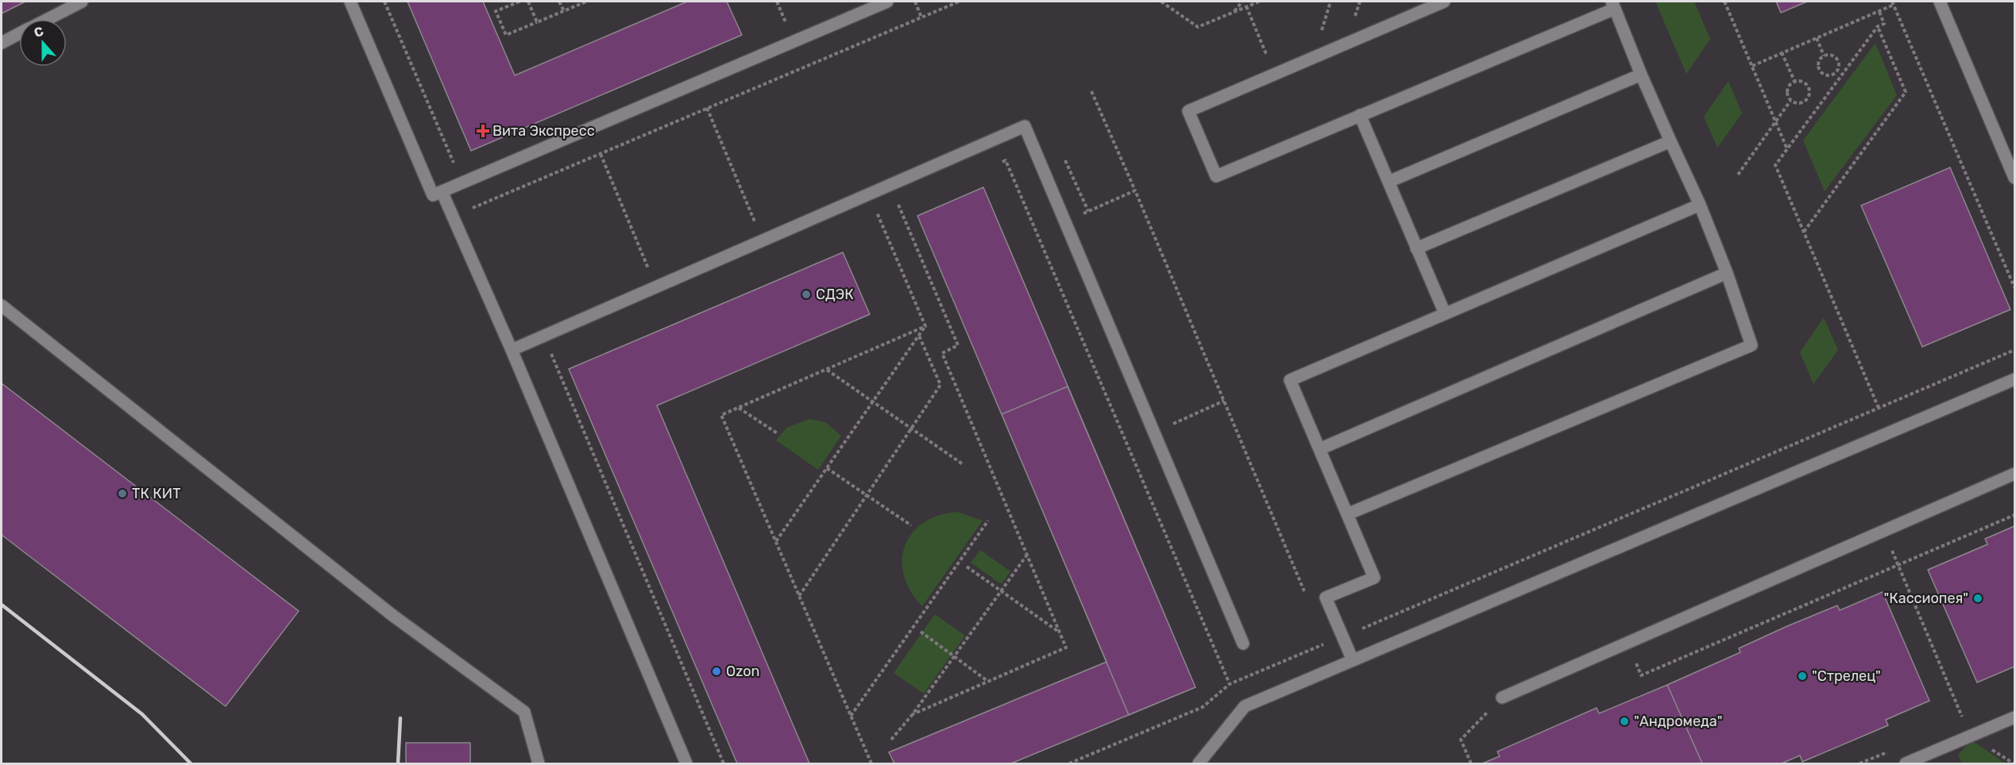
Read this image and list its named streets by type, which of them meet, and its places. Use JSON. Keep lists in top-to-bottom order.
{
  "places": {
    "health": ["Вита Экспресс"],
    "other": [
      "СДЭК",
      "ТК КИТ",
      "\"Кассиопея\"",
      "Ozon",
      "\"Стрелец\"",
      "\"Андромеда\""
    ]
  },
  "north": "top"
}
